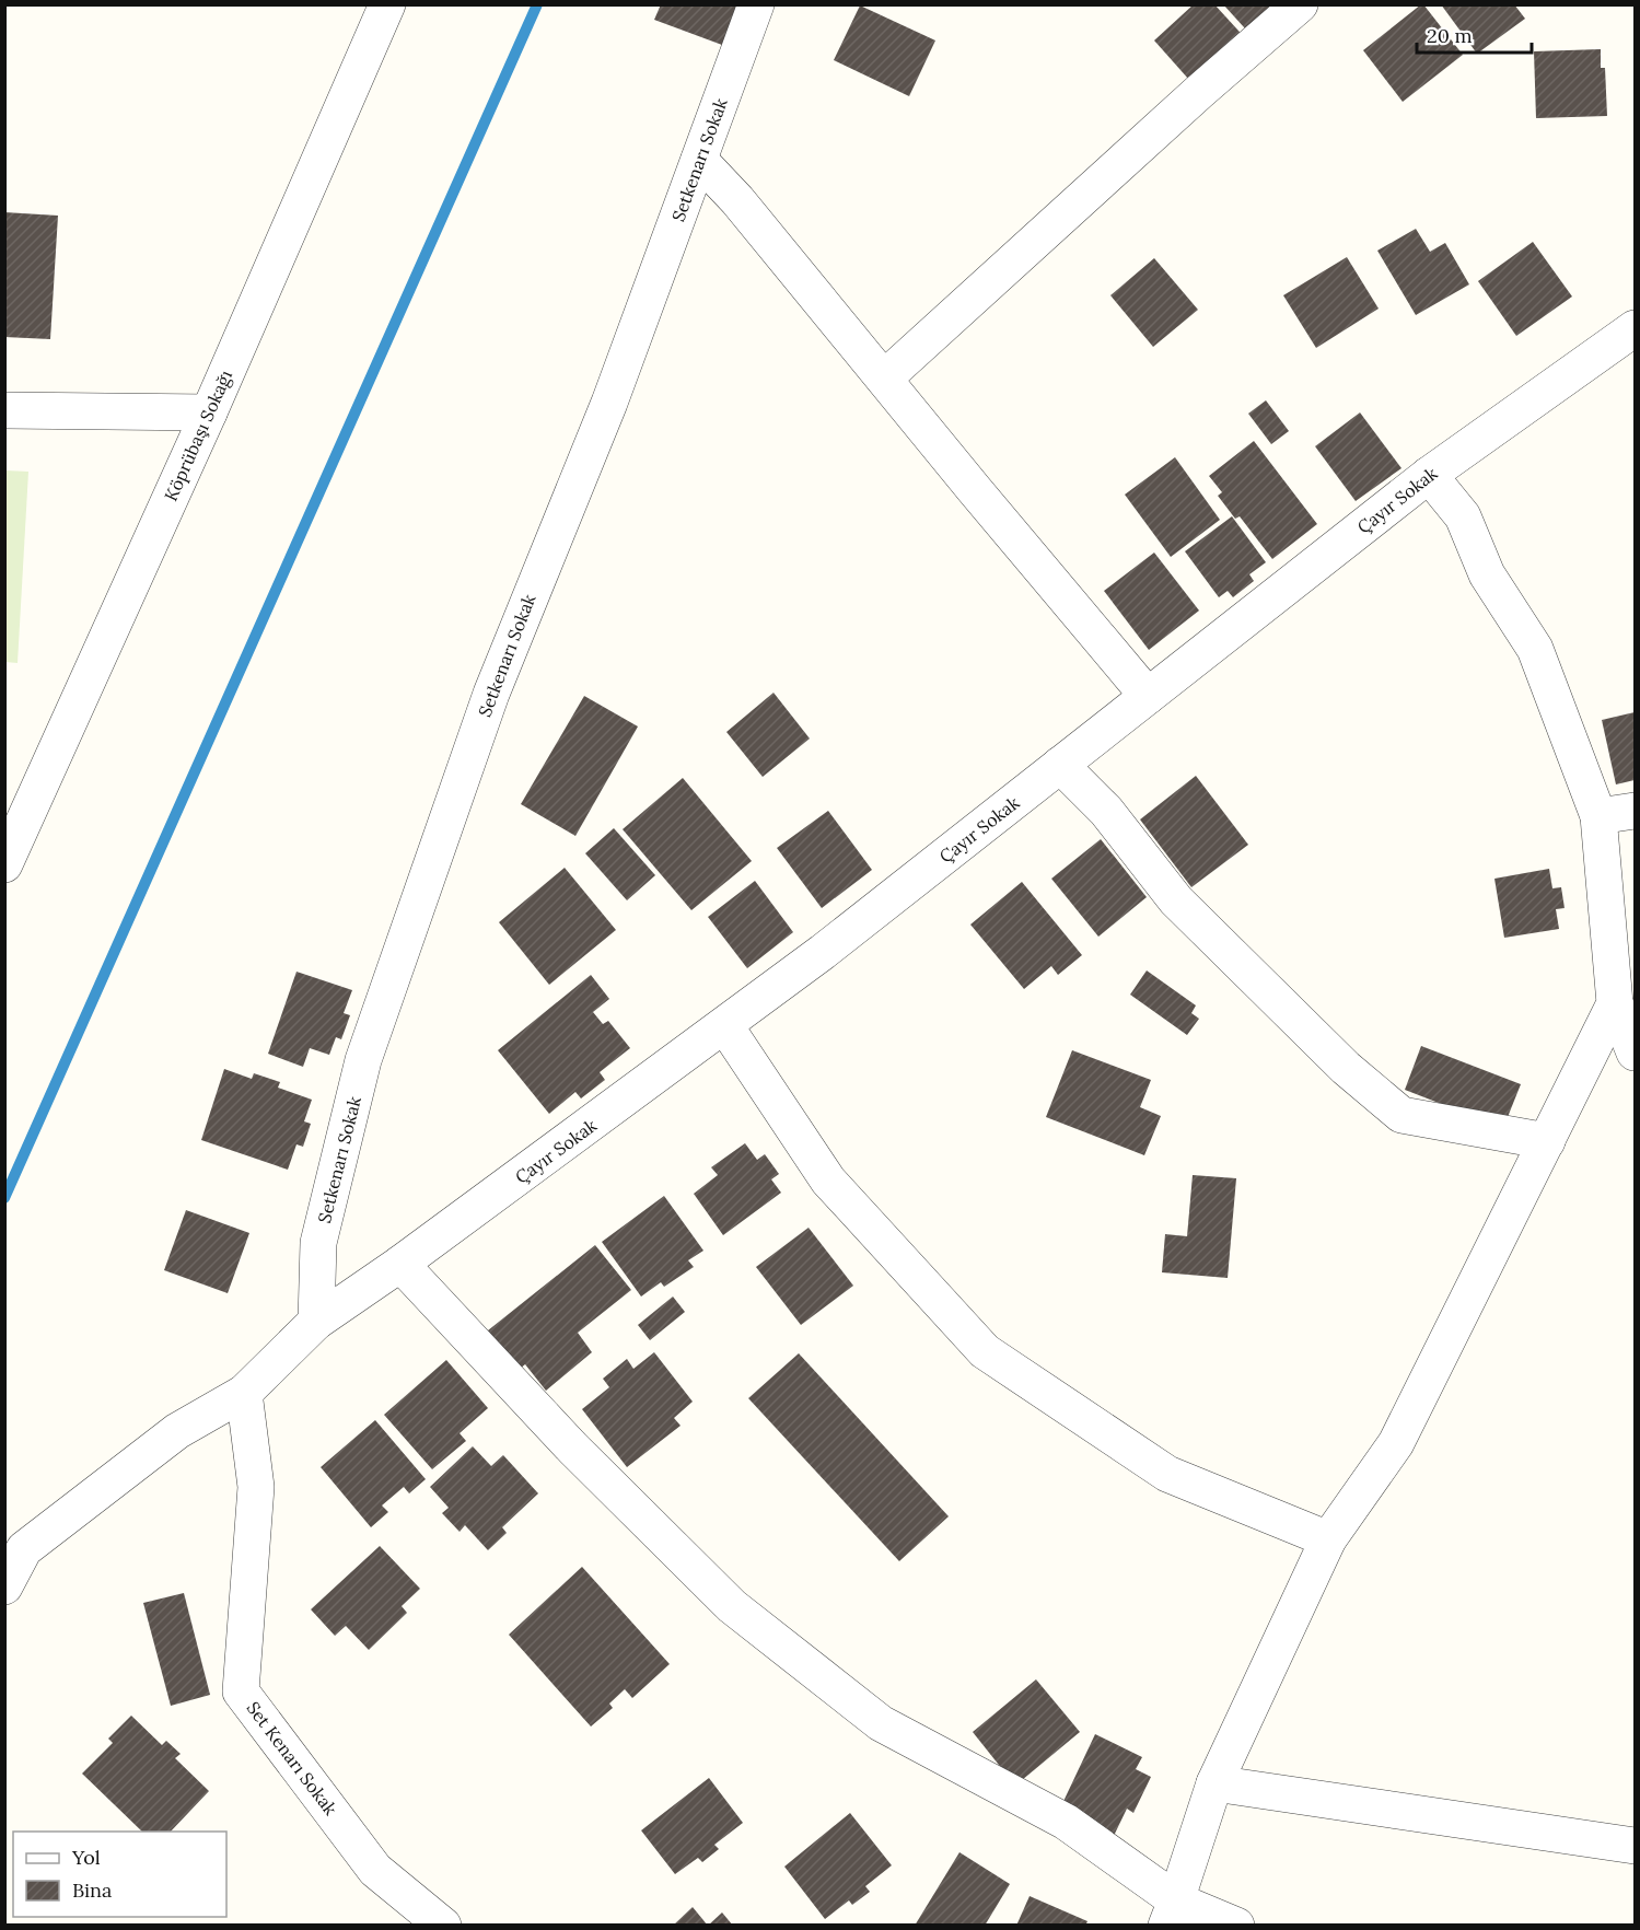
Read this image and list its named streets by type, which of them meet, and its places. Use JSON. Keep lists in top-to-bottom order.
{
  "streets": {
    "street": [
      "Setkenarı Sokak",
      "Köprübaşı Sokağı",
      "Çayır Sokak",
      "Set Kenarı Sokak"
    ]
  },
  "crossings": [
    ["Setkenarı Sokak", "Çayır Sokak"],
    ["Çayır Sokak", "Set Kenarı Sokak"]
  ],
  "legend": ["Yol", "Bina"],
  "scale_bar": "20 m"
}
